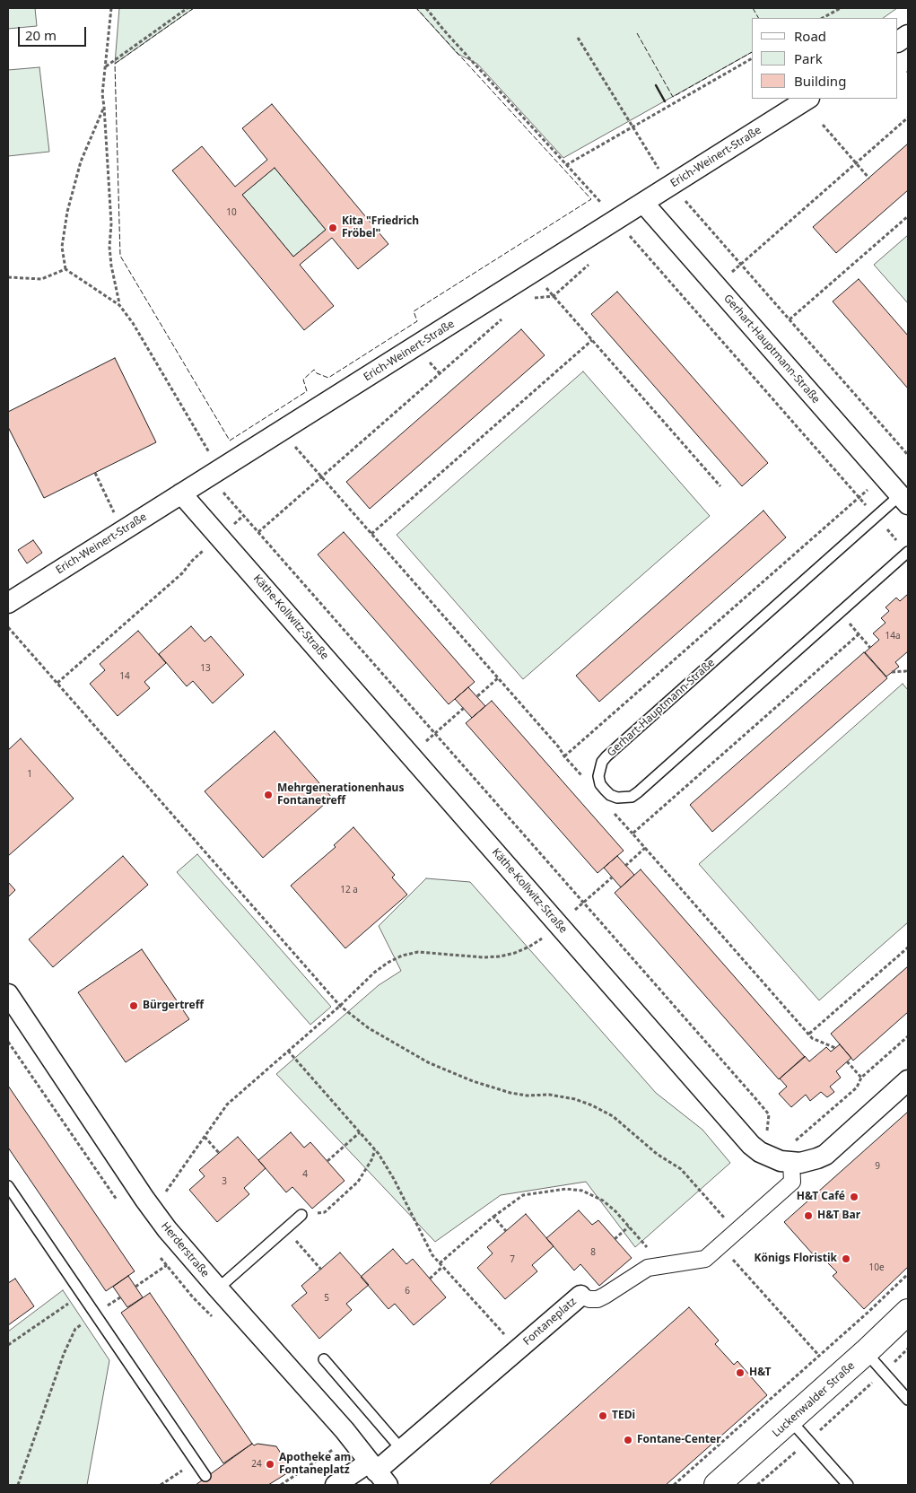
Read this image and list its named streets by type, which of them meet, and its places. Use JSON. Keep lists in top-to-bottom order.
{
  "streets": {
    "main road": ["Luckenwalder Straße"],
    "street": [
      "Erich-Weinert-Straße",
      "Gerhart-Hauptmann-Straße",
      "Käthe-Kollwitz-Straße",
      "Herderstraße",
      "Fontaneplatz"
    ]
  },
  "crossings": [
    ["Erich-Weinert-Straße", "Gerhart-Hauptmann-Straße"],
    ["Erich-Weinert-Straße", "Käthe-Kollwitz-Straße"],
    ["Käthe-Kollwitz-Straße", "Fontaneplatz"],
    ["Herderstraße", "Fontaneplatz"]
  ],
  "places": [
    "Kita \"Friedrich Fröbel\"",
    "Mehrgenerationenhaus Fontanetreff",
    "Bürgertreff",
    "H&T Café",
    "H&T Bar",
    "Königs Floristik",
    "H&T",
    "TEDi",
    "Fontane-Center",
    "Apotheke am Fontaneplatz"
  ],
  "house_numbers": [
    "10",
    "14a",
    "13",
    "14",
    "1",
    "12 a",
    "9",
    "4",
    "3",
    "8",
    "7",
    "10e",
    "6",
    "5",
    "24"
  ],
  "legend": ["Road", "Park", "Building"],
  "scale_bar": "20 m"
}
